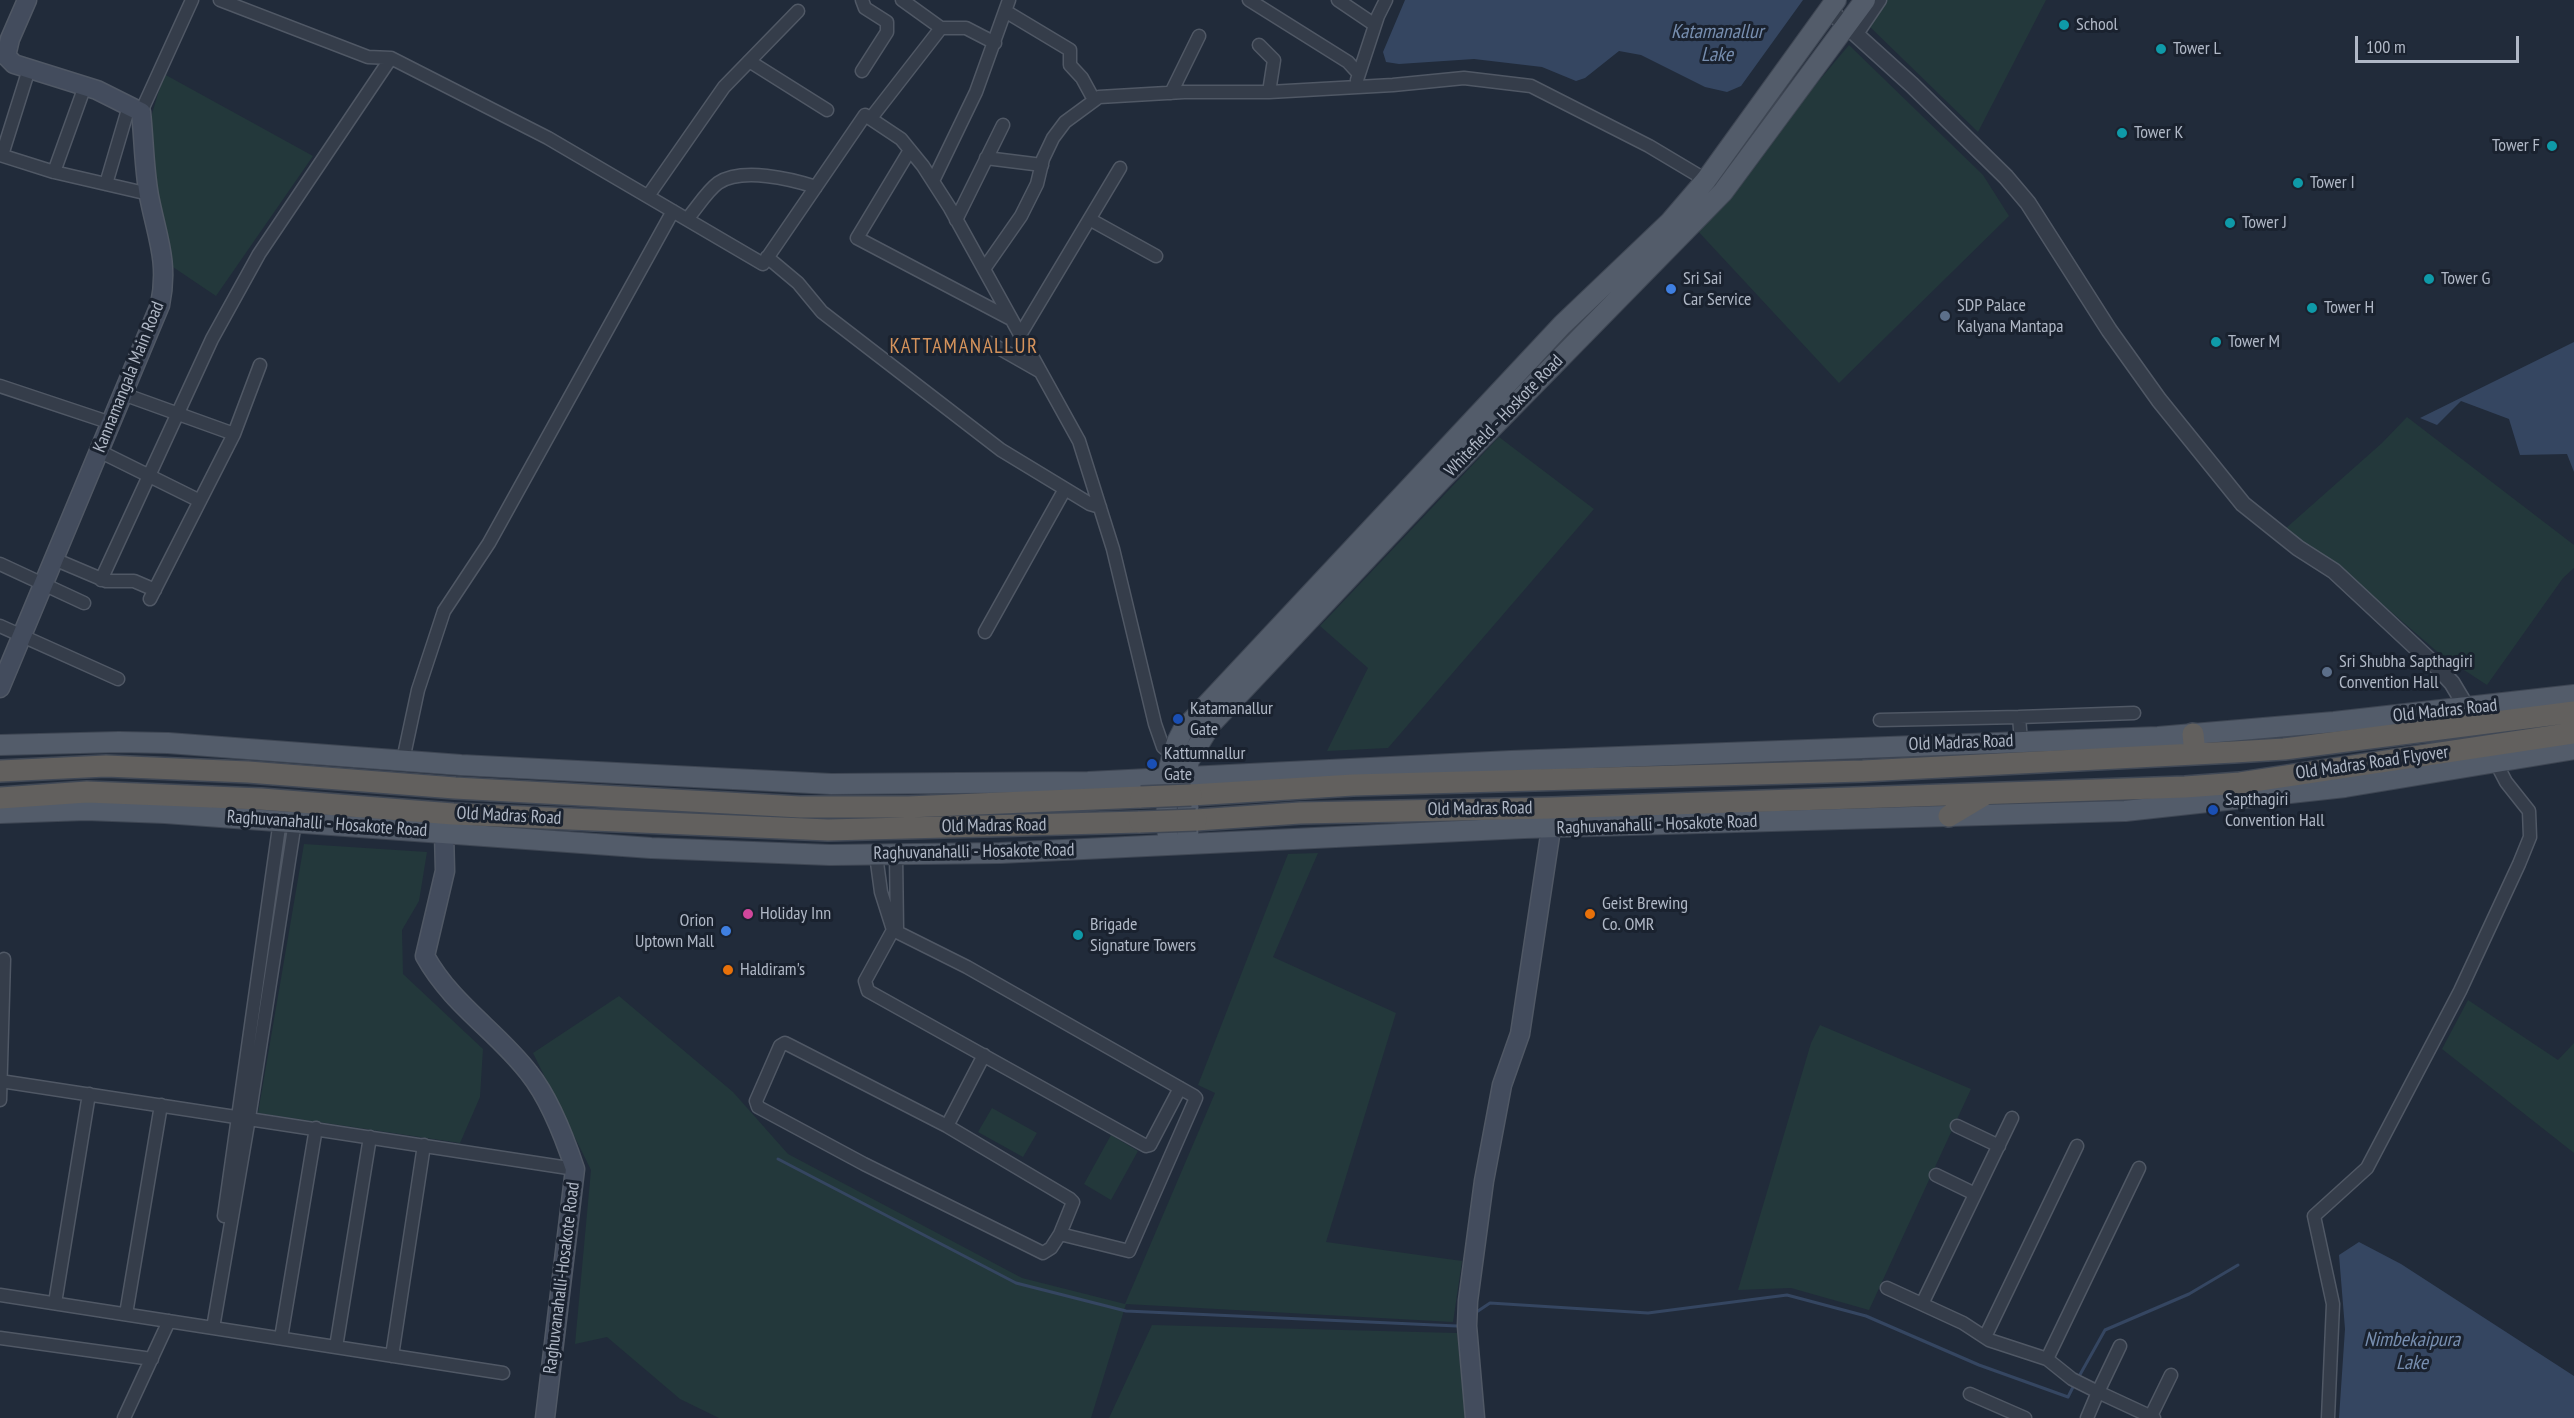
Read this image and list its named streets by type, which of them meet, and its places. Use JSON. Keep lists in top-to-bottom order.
{
  "streets": {
    "highway": ["Old Madras Road", "Old Madras Road Flyover"],
    "main road": [
      "Kannamangala Main Road",
      "Whitefield - Hoskote Road",
      "Raghuvanahalli - Hosakote Road",
      "Raghuvanahalli-Hosakote Road"
    ]
  },
  "crossings": [
    ["Whitefield - Hoskote Road", "Old Madras Road"],
    ["Whitefield - Hoskote Road", "Raghuvanahalli - Hosakote Road"],
    ["Old Madras Road", "Old Madras Road Flyover"],
    ["Old Madras Road", "Raghuvanahalli - Hosakote Road"],
    ["Raghuvanahalli - Hosakote Road", "Raghuvanahalli-Hosakote Road"]
  ],
  "districts": ["KATTAMANALLUR"],
  "water": ["Katamanallur Lake", "Nimbekaipura Lake"],
  "places": [
    "School",
    "Tower L",
    "Tower K",
    "Tower F",
    "Tower I",
    "Tower J",
    "Tower G",
    "Sri Sai Car Service",
    "Tower H",
    "SDP Palace Kalyana Mantapa",
    "Tower M",
    "Sri Shubha Sapthagiri Convention Hall",
    "Katamanallur Gate",
    "Kattumnallur Gate",
    "Sapthagiri Convention Hall",
    "Holiday Inn",
    "Geist Brewing Co. OMR",
    "Orion Uptown Mall",
    "Brigade Signature Towers",
    "Haldiram's"
  ],
  "scale_bar": "100 m"
}
